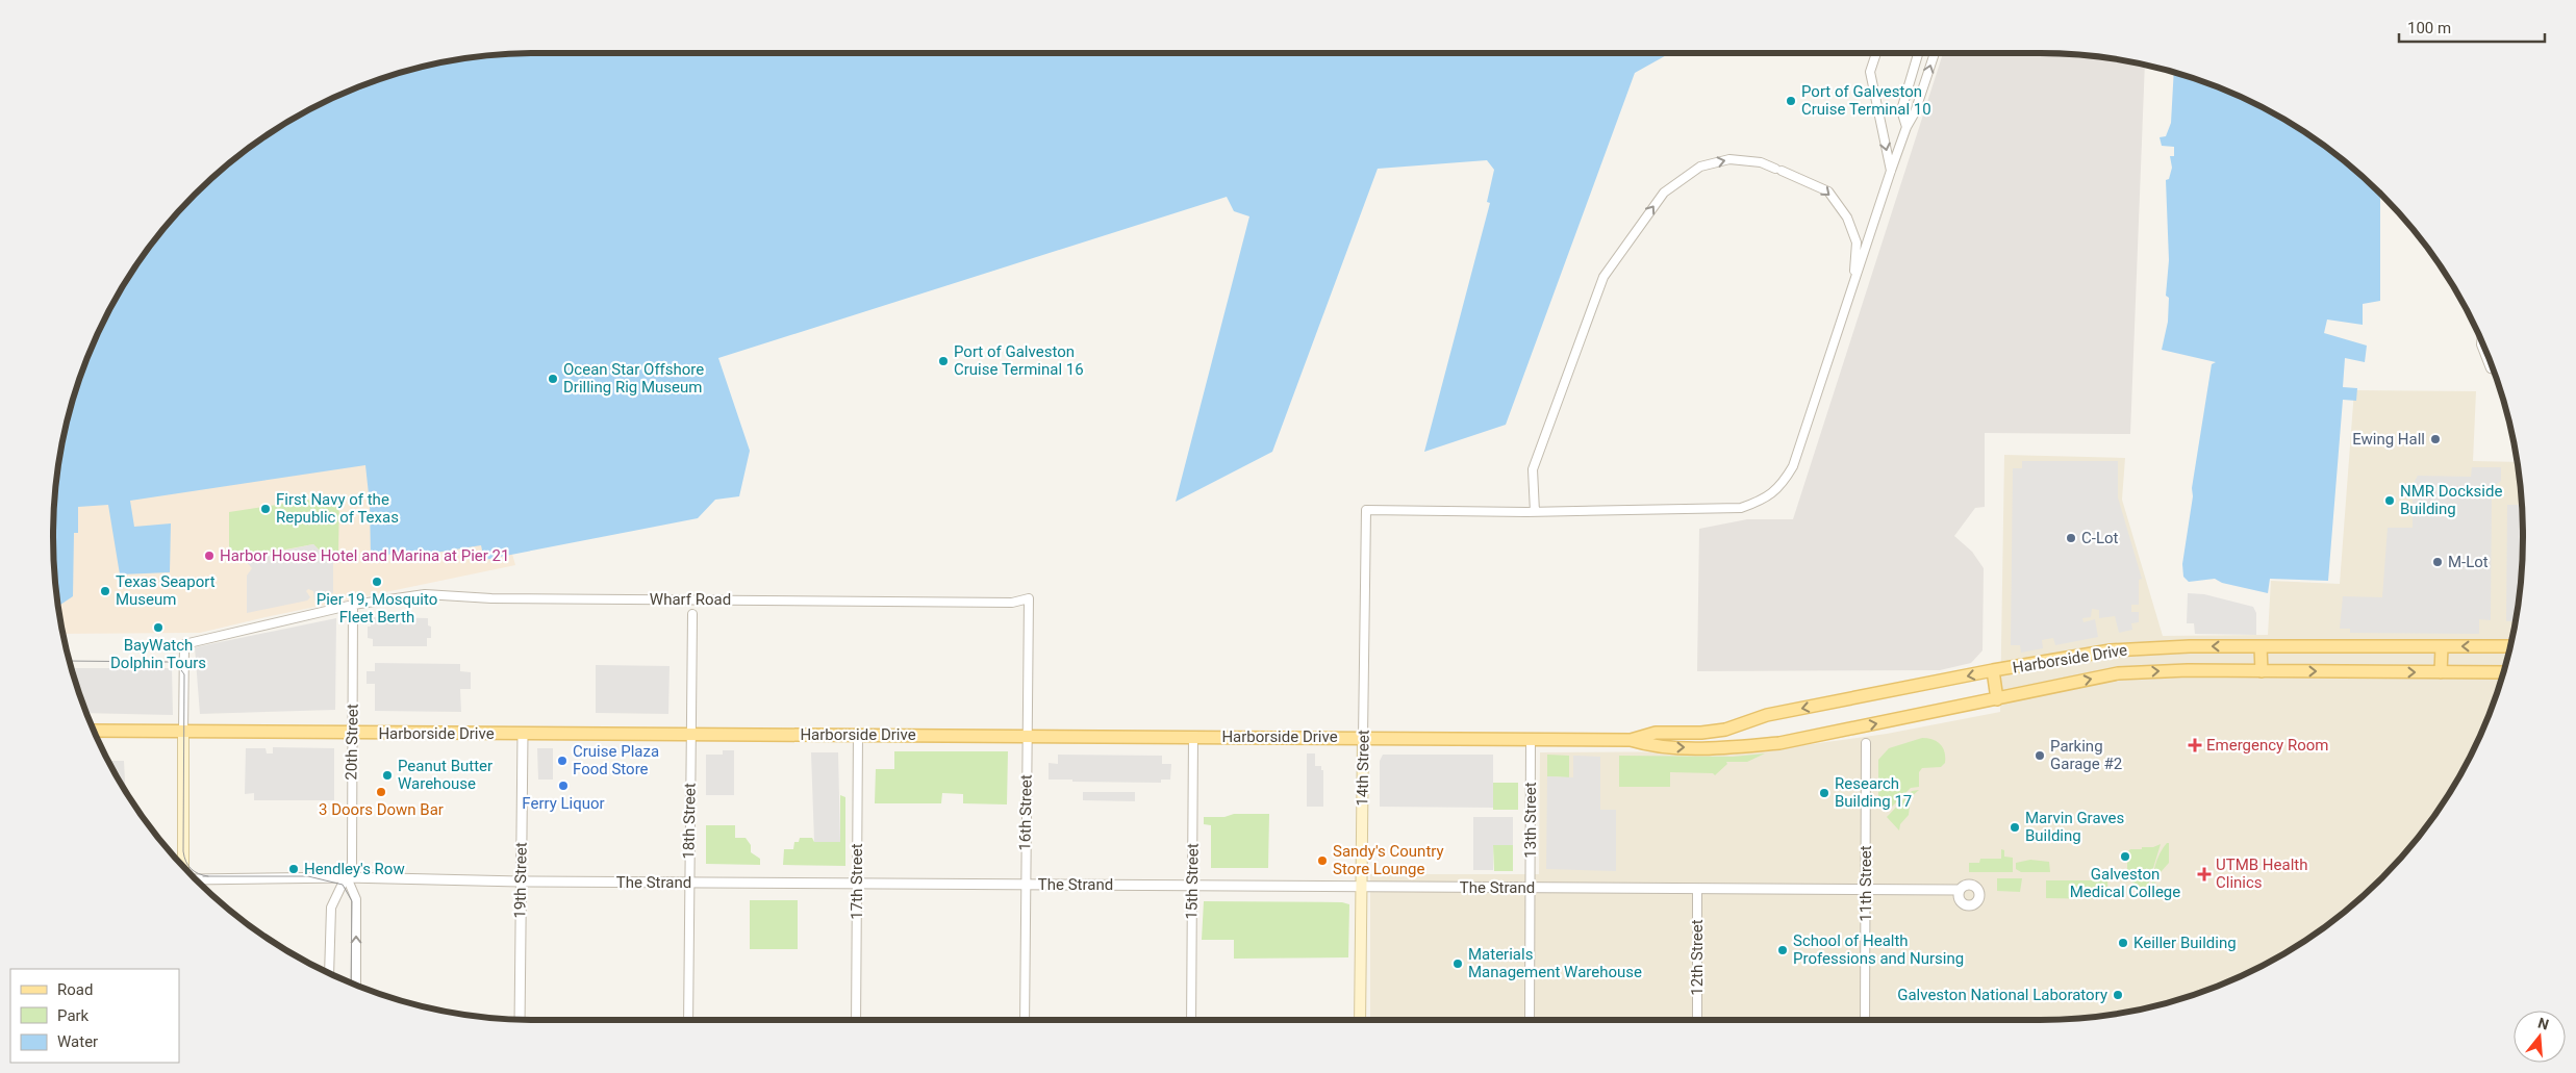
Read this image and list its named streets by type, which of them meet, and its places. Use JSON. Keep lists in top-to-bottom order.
{
  "streets": {
    "main road": ["Harborside Drive", "14th Street"],
    "street": [
      "Wharf Road",
      "20th Street",
      "16th Street",
      "13th Street",
      "18th Street",
      "19th Street",
      "17th Street",
      "15th Street",
      "The Strand",
      "11th Street",
      "12th Street"
    ]
  },
  "crossings": [
    ["Wharf Road", "Harborside Drive"],
    ["Wharf Road", "20th Street"],
    ["Wharf Road", "16th Street"],
    ["Harborside Drive", "20th Street"],
    ["Harborside Drive", "14th Street"],
    ["Harborside Drive", "16th Street"],
    ["Harborside Drive", "13th Street"],
    ["Harborside Drive", "18th Street"],
    ["Harborside Drive", "19th Street"],
    ["Harborside Drive", "17th Street"],
    ["Harborside Drive", "15th Street"],
    ["20th Street", "The Strand"],
    ["14th Street", "The Strand"],
    ["16th Street", "The Strand"],
    ["13th Street", "The Strand"],
    ["18th Street", "The Strand"],
    ["19th Street", "The Strand"],
    ["17th Street", "The Strand"],
    ["15th Street", "The Strand"],
    ["The Strand", "11th Street"],
    ["The Strand", "12th Street"]
  ],
  "places": {
    "other": [
      "Port of Galveston Cruise Terminal 10",
      "Port of Galveston Cruise Terminal 16",
      "Ocean Star Offshore Drilling Rig Museum",
      "Ewing Hall",
      "NMR Dockside Building",
      "First Navy of the Republic of Texas",
      "C-Lot",
      "Harbor House Hotel and Marina at Pier 21",
      "M-Lot",
      "Pier 19, Mosquito Fleet Berth",
      "Texas Seaport Museum",
      "BayWatch Dolphin Tours",
      "Parking Garage #2",
      "Cruise Plaza Food Store",
      "Peanut Butter Warehouse",
      "Ferry Liquor",
      "3 Doors Down Bar",
      "Research Building 17",
      "Marvin Graves Building",
      "Galveston Medical College",
      "Sandy's Country Store Lounge",
      "Hendley's Row",
      "Keiller Building",
      "School of Health Professions and Nursing",
      "Materials Management Warehouse",
      "Galveston National Laboratory"
    ],
    "health": ["Emergency Room", "UTMB Health Clinics"]
  },
  "legend": ["Road", "Park", "Water"],
  "scale_bar": "100 m",
  "north": "top"
}
